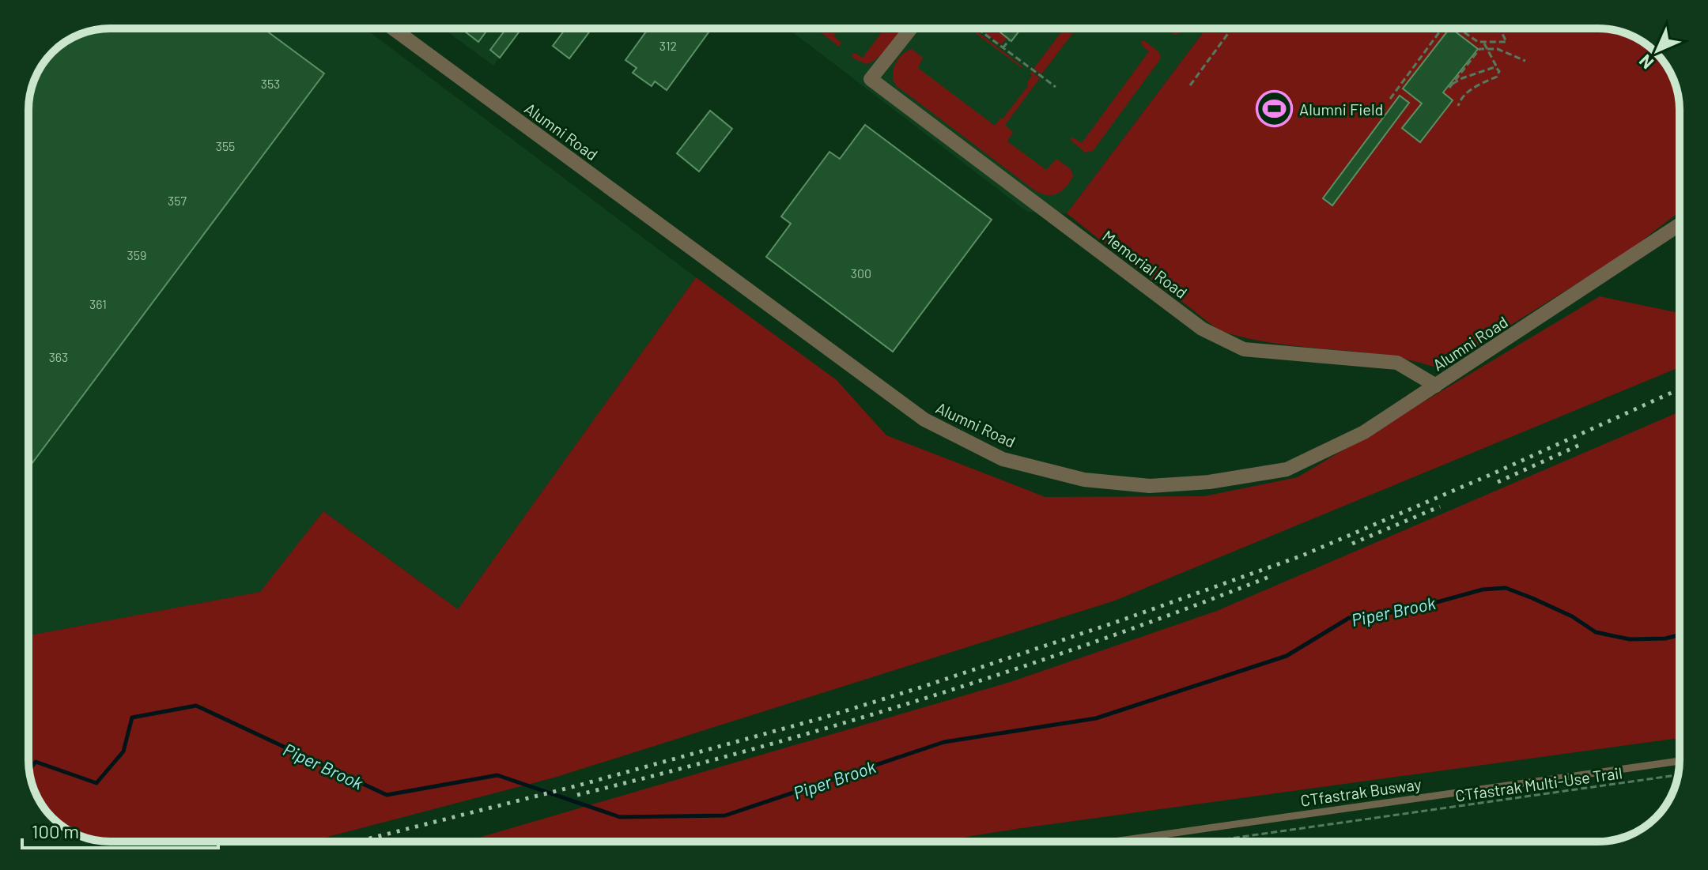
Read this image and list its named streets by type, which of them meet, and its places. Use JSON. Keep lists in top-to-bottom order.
{
  "streets": {
    "street": ["Alumni Road", "Memorial Road"],
    "lane": ["CTfastrak Busway"],
    "path": ["CTfastrak Multi-Use Trail"]
  },
  "crossings": [
    ["Alumni Road", "Memorial Road"]
  ],
  "water": ["Piper Brook"],
  "places": {
    "sports": ["Alumni Field"]
  },
  "house_numbers": [
    "312",
    "353",
    "355",
    "357",
    "359",
    "300",
    "361",
    "363"
  ],
  "scale_bar": "100 m",
  "north": "bottom left"
}
